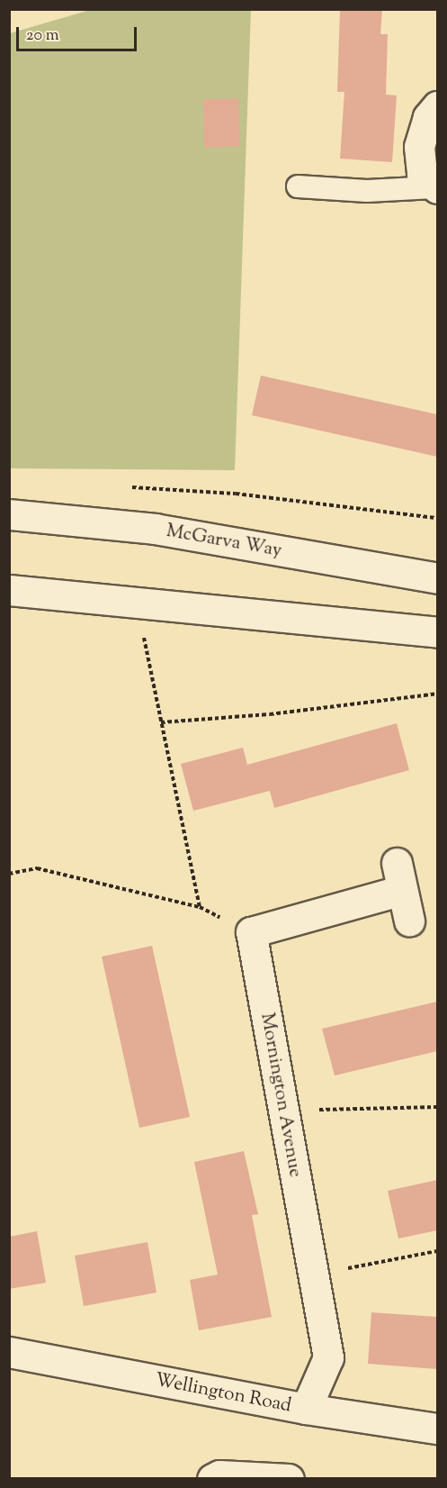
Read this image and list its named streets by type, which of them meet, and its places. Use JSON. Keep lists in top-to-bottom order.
{
  "streets": {
    "street": ["McGarva Way", "Mornington Avenue", "Wellington Road"]
  },
  "crossings": [
    ["Mornington Avenue", "Wellington Road"]
  ],
  "scale_bar": "20 m"
}
